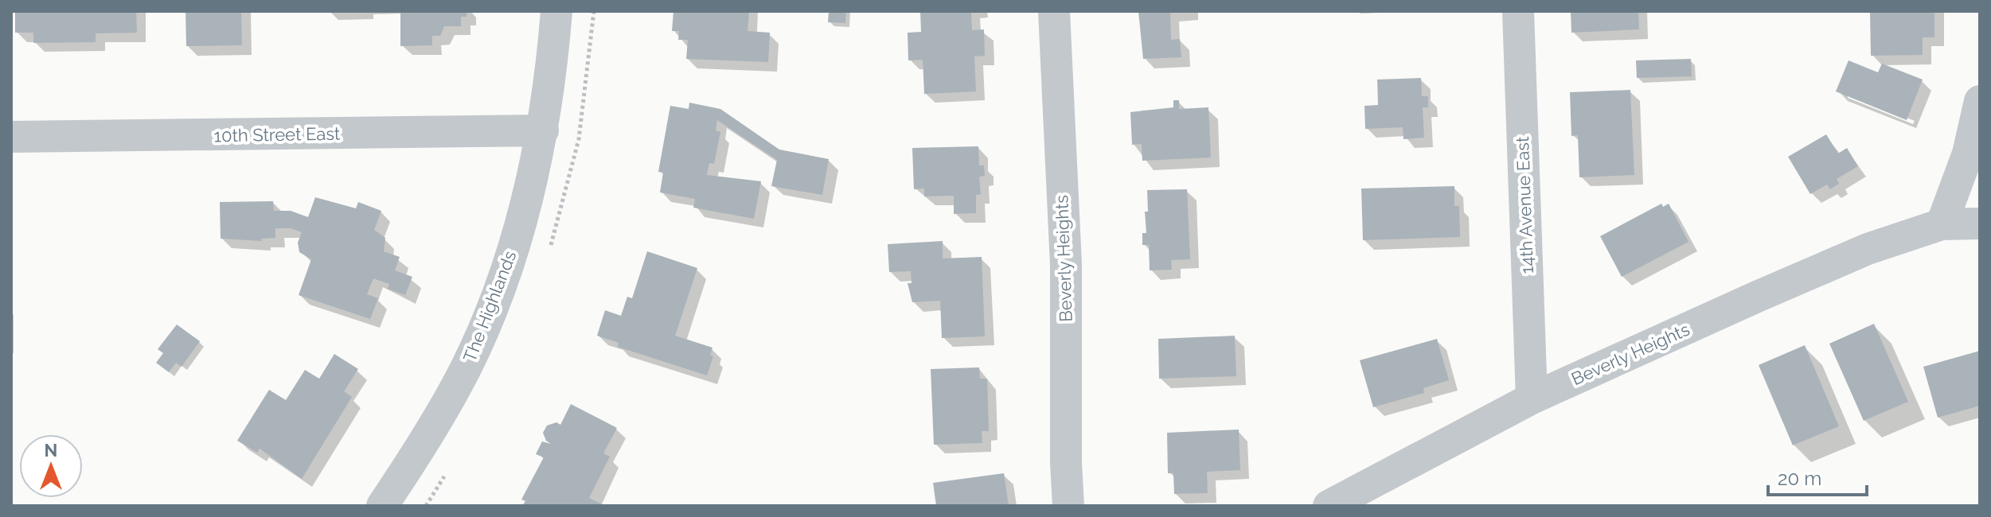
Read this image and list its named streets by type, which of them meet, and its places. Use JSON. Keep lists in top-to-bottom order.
{
  "streets": {
    "street": [
      "10th Street East",
      "14th Avenue East",
      "Beverly Heights",
      "The Highlands"
    ]
  },
  "crossings": [
    ["10th Street East", "The Highlands"],
    ["14th Avenue East", "Beverly Heights"]
  ],
  "scale_bar": "20 m",
  "north": "top"
}
